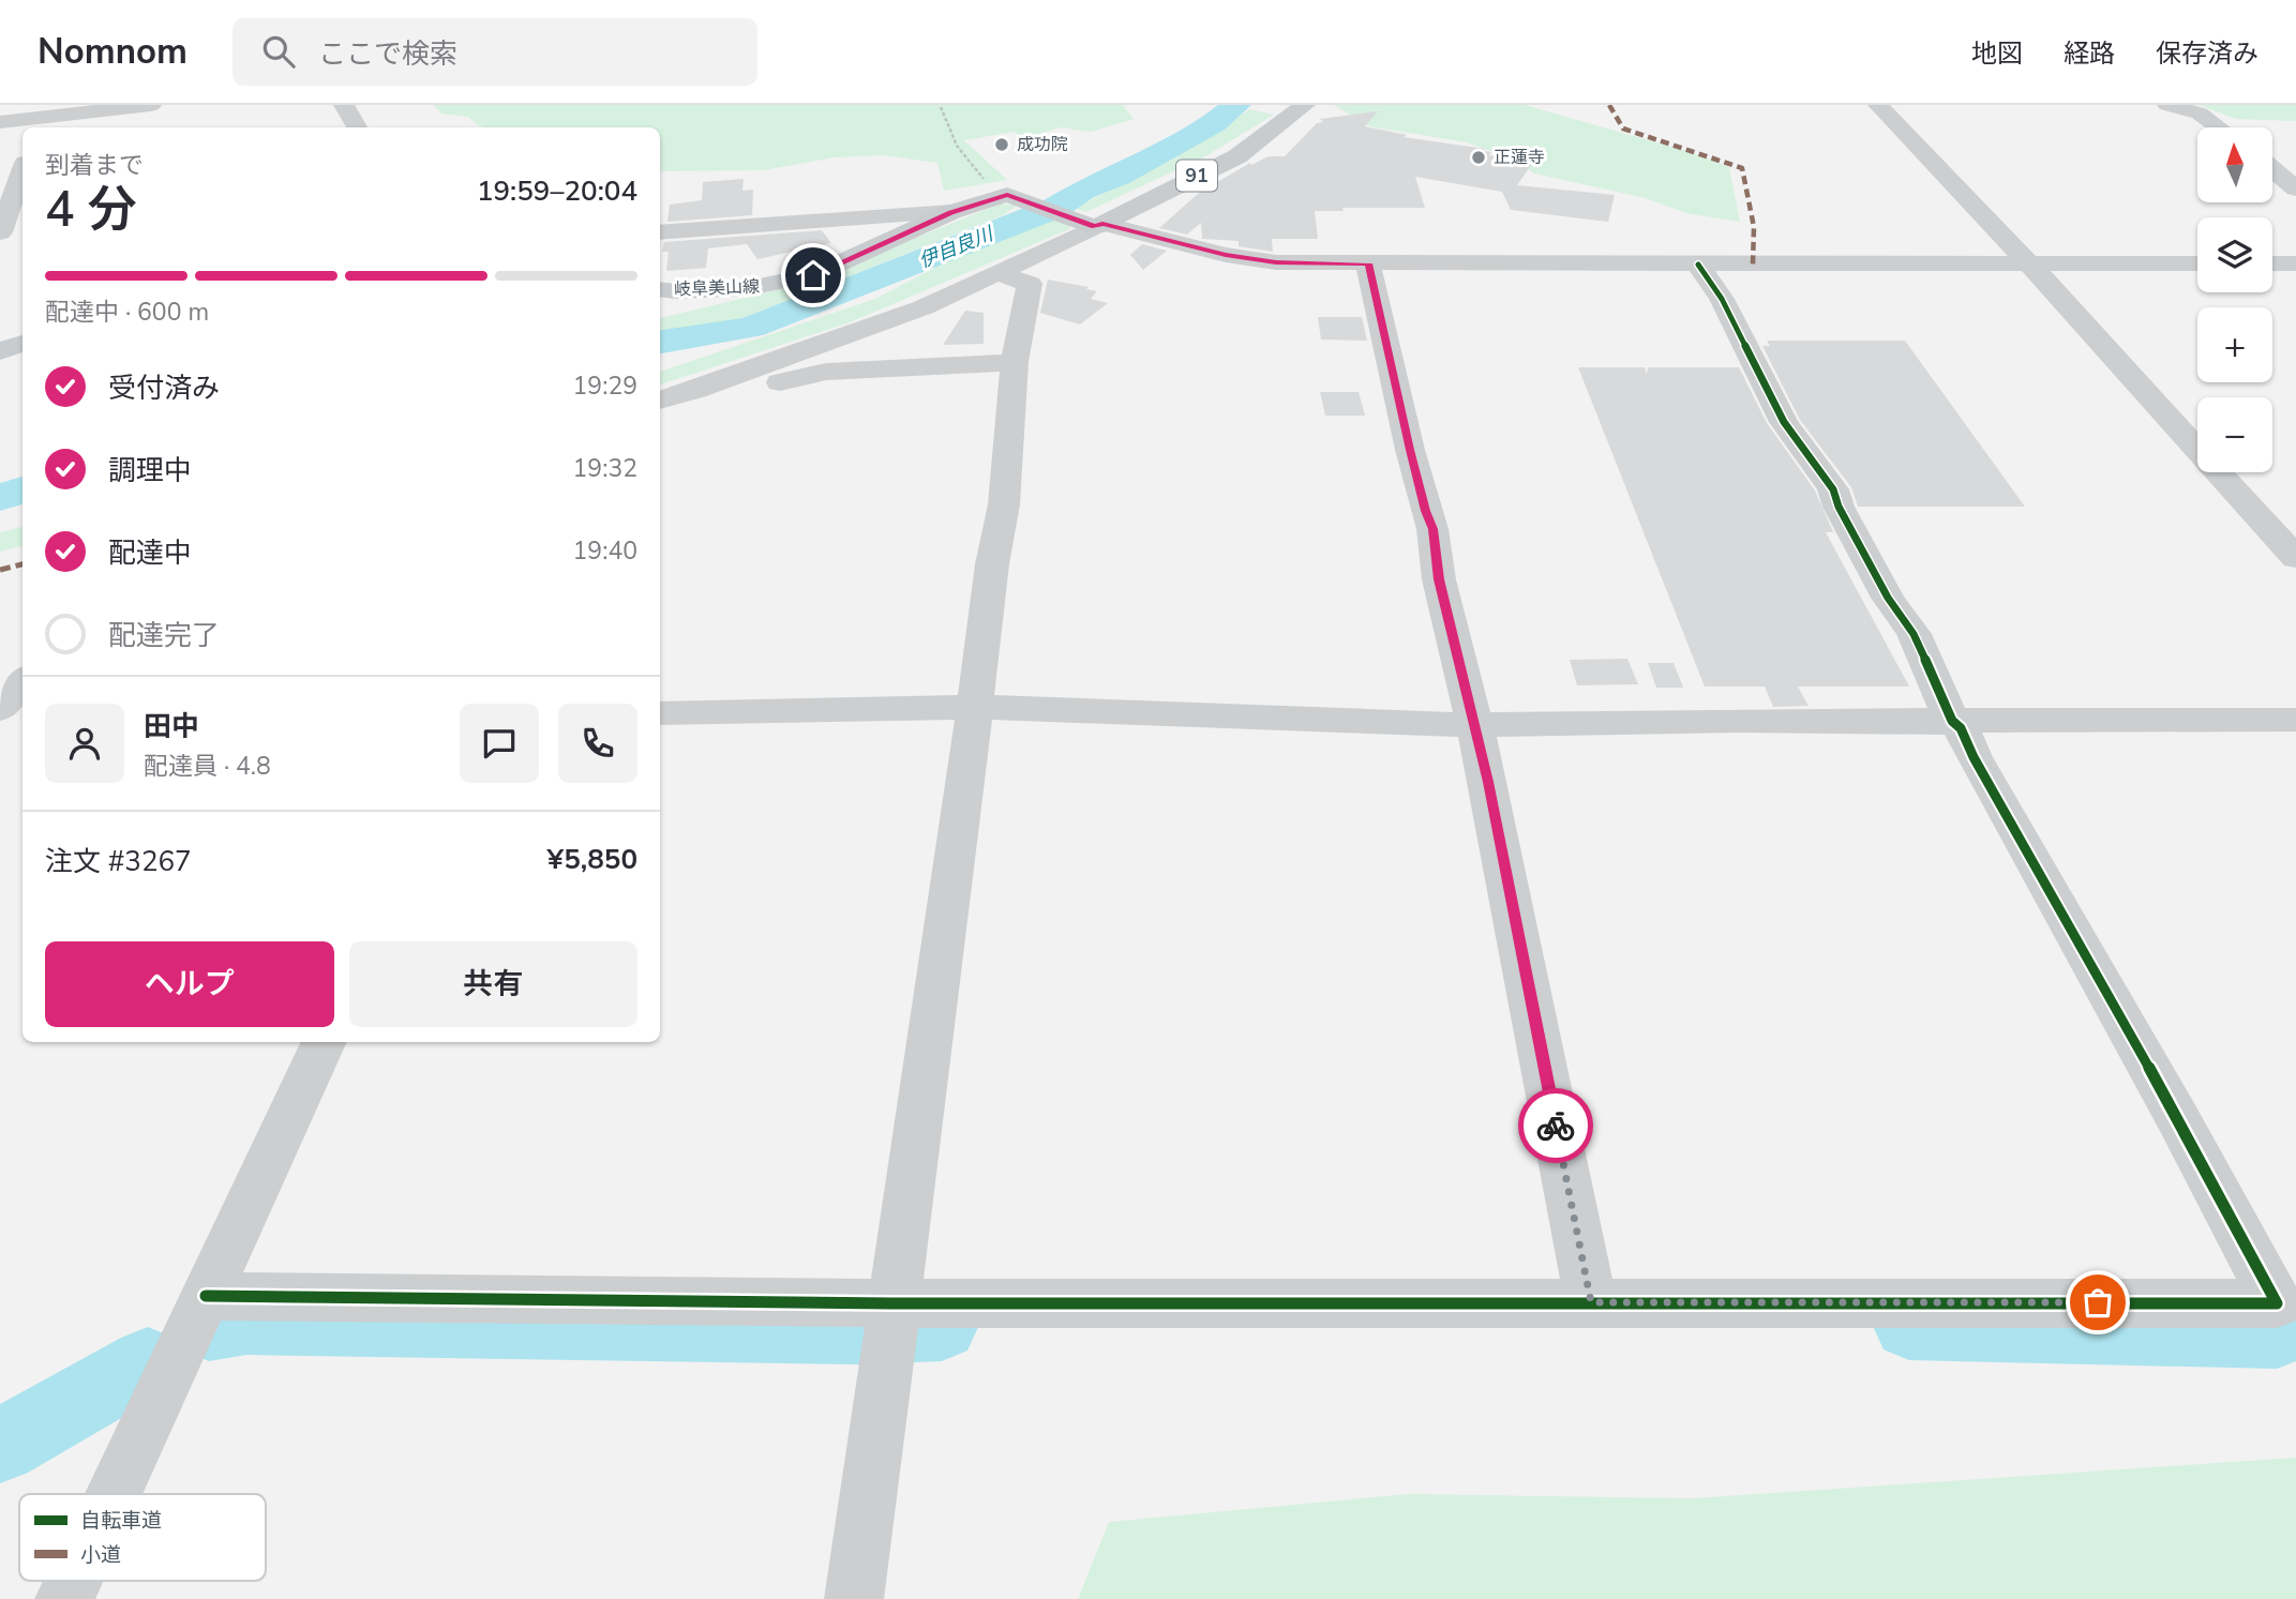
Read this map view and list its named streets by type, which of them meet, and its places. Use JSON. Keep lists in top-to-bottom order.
{
  "streets": {
    "main road": ["91", "岐阜美山線"]
  },
  "water": ["伊自良川"],
  "places": ["成功院", "正蓮寺"],
  "legend": ["自転車道", "小道"],
  "north": "top",
  "page": {
    "header": "Nomnom",
    "search": "ここで検索",
    "nav": ["地図", "経路", "保存済み"],
    "map_buttons": ["+", "−"],
    "heading": ["4 分", "到着まで", "19:59–20:04"],
    "panel": [
      "田中",
      "配達員 · 4.8",
      "注文 #3267",
      "¥5,850"
    ],
    "bar": "配達中 · 600 m",
    "list": [
      ["受付済み", "19:29"],
      ["調理中", "19:32"],
      ["配達中", "19:40"],
      "配達完了"
    ],
    "buttons": ["ヘルプ", "共有"]
  }
}
